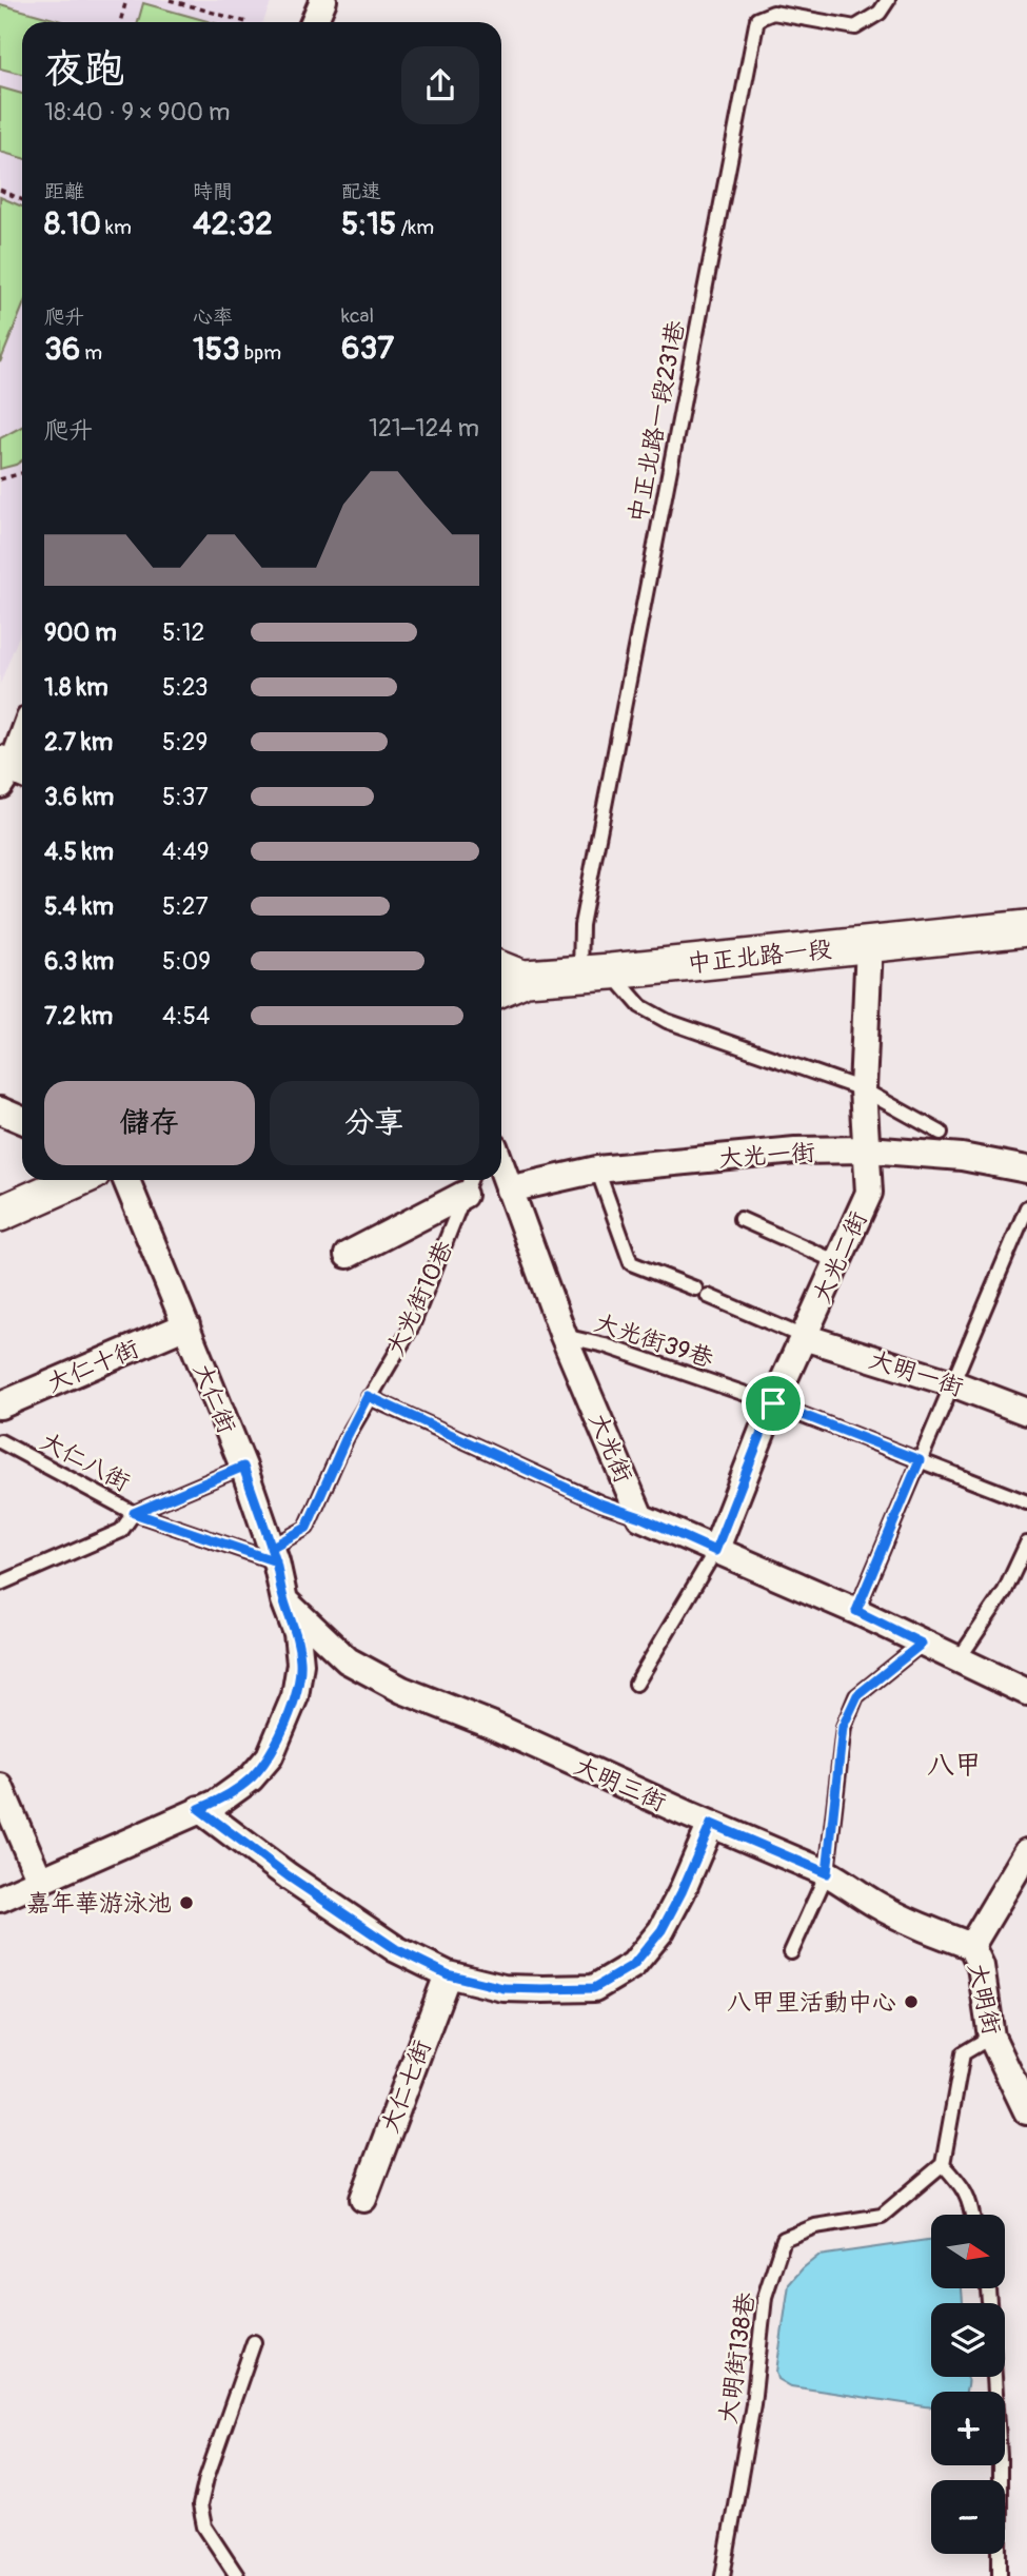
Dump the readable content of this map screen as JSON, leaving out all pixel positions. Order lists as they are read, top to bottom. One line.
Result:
{"streets":{"main road":["中正北路一段"],"street":["大光一街","大光二街","大光街10巷","大仁十街","大明一街","大仁街","大光街","大明三街","大明街","大仁七街"],"lane":["中正北路一段231巷","大光街39巷","大仁八街","大明街138巷"]},"crossings":[["中正北路一段231巷","中正北路一段"],["中正北路一段","大光二街"],["大光一街","大光二街"],["大光一街","大光街"],["大光二街","大光街39巷"],["大光二街","大明一街"],["大光街10巷","大仁街"],["大光街10巷","大仁八街"],["大光街39巷","大光街"],["大仁十街","大仁街"],["大仁街","大仁八街"],["大仁街","大明三街"],["大明三街","大明街"]],"districts":["八甲"],"places":["嘉年華游泳池","八甲里活動中心"],"north":"right","page":{"heading":["夜跑","18:40 · 9 × 900 m"],"stats":[["距離","8.10 km"],["時間","42:32"],["配速","5:15 /km"],["爬升","36 m"],["心率","153 bpm"],["kcal","637"]],"chart":["爬升","121–124 m"],"list":[{"name":"900 m","note":"5:12"},{"name":"1.8 km","note":"5:23"},{"name":"2.7 km","note":"5:29"},{"name":"3.6 km","note":"5:37"},{"name":"4.5 km","note":"4:49"},{"name":"5.4 km","note":"5:27"},{"name":"6.3 km","note":"5:09"},{"name":"7.2 km","note":"4:54"}],"buttons":["儲存","分享"],"map_buttons":["+","−"]}}
